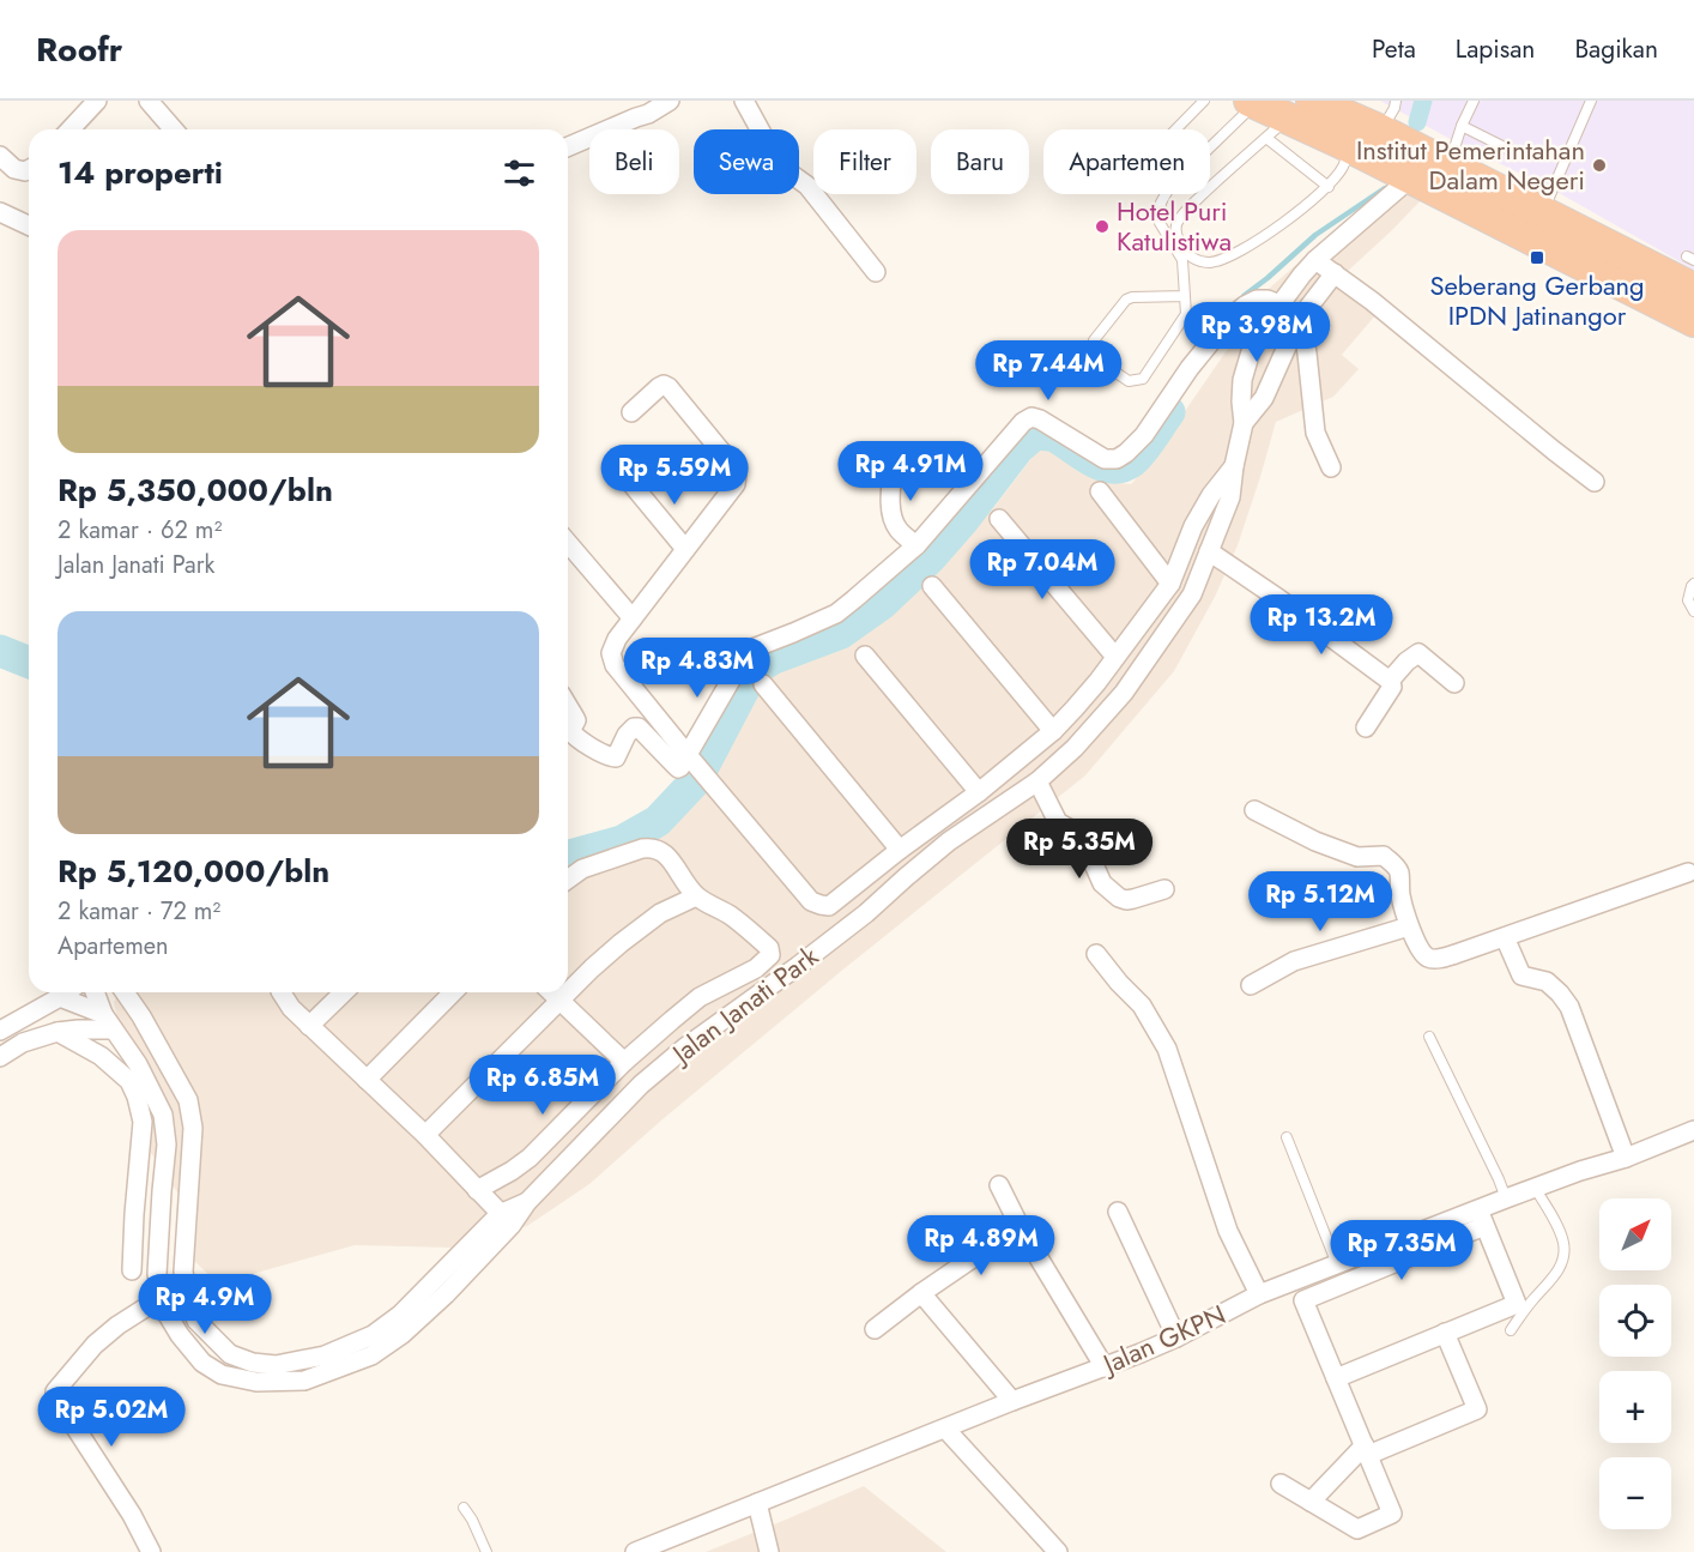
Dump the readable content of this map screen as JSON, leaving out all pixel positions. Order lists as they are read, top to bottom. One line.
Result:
{"streets":{"street":["Jalan Janati Park","Jalan GKPN"]},"places":{"other":["Institut Pemerintahan Dalam Negeri","Hotel Puri Katulistiwa"],"transit":["Seberang Gerbang IPDN Jatinangor"]},"north":"top right","page":{"header":"Roofr","nav":["Peta","Lapisan","Bagikan"],"chip":["Beli","Sewa","Filter","Baru","Apartemen"],"heading":"14 properti","list":[{"name":"Rp 5,350,000/bln","note":"2 kamar · 62 m² · Jalan Janati Park"},{"name":"Rp 5,120,000/bln","note":"2 kamar · 72 m² · Apartemen"}],"price":["Rp 3.98M","Rp 7.44M","Rp 4.91M","Rp 5.59M","Rp 7.04M","Rp 13.2M","Rp 4.83M","Rp 5.35M","Rp 5.12M","Rp 6.85M","Rp 4.89M","Rp 7.35M","Rp 4.9M","Rp 5.02M"],"map_buttons":["+","−"]}}
